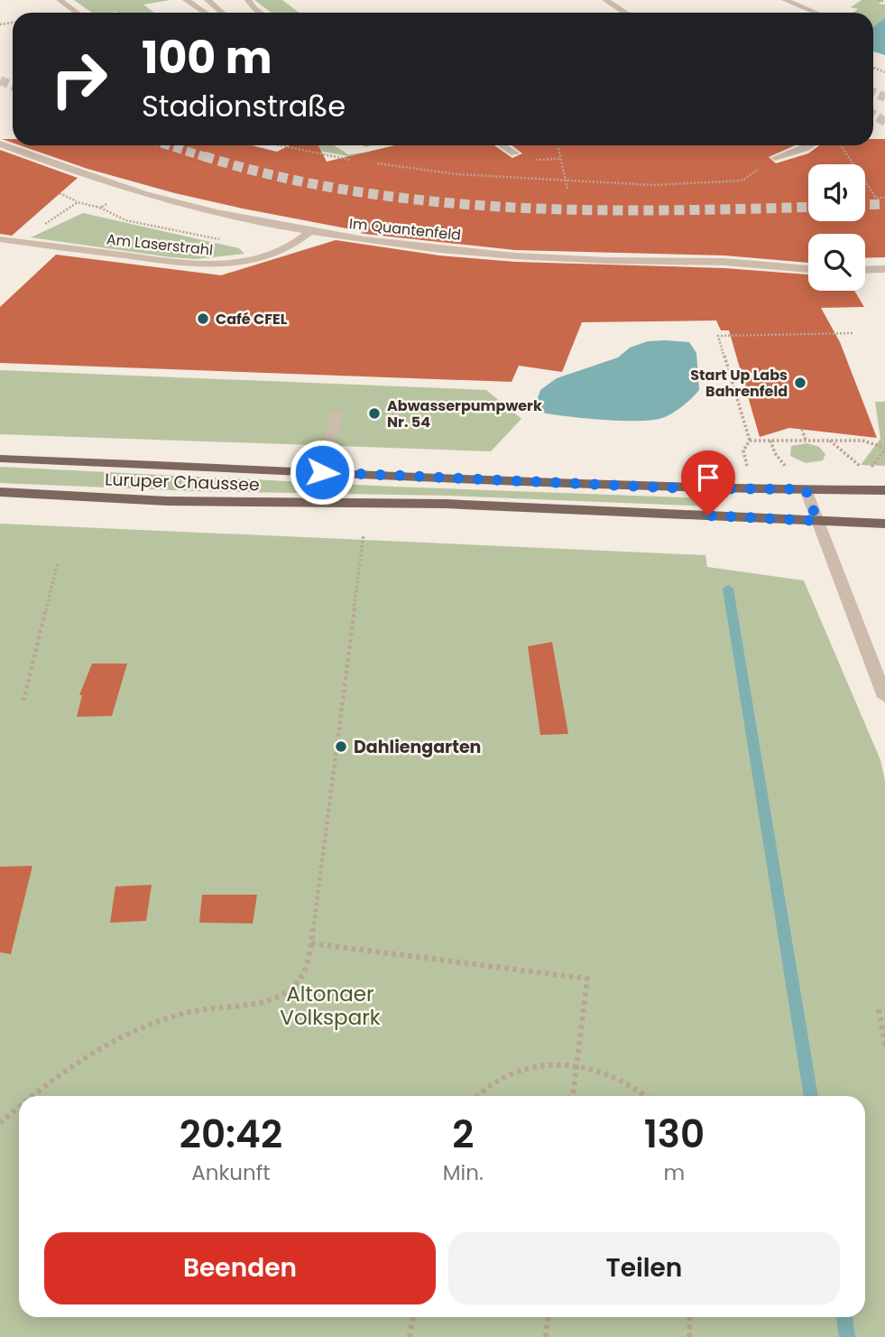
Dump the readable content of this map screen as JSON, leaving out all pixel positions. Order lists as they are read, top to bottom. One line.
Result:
{"streets":{"main road":["Luruper Chaussee"],"street":["Im Quantenfeld","Am Laserstrahl"]},"crossings":[["Im Quantenfeld","Am Laserstrahl"]],"parks":["Altonaer Volkspark"],"places":["Café CFEL","Start Up Labs Bahrenfeld","Abwasserpumpwerk Nr. 54","Dahliengarten"],"page":{"turn":["100 m","Stadionstraße"],"eta":["20:42","Ankunft","2","Min.","130","m"],"buttons":["Beenden","Teilen"]}}
